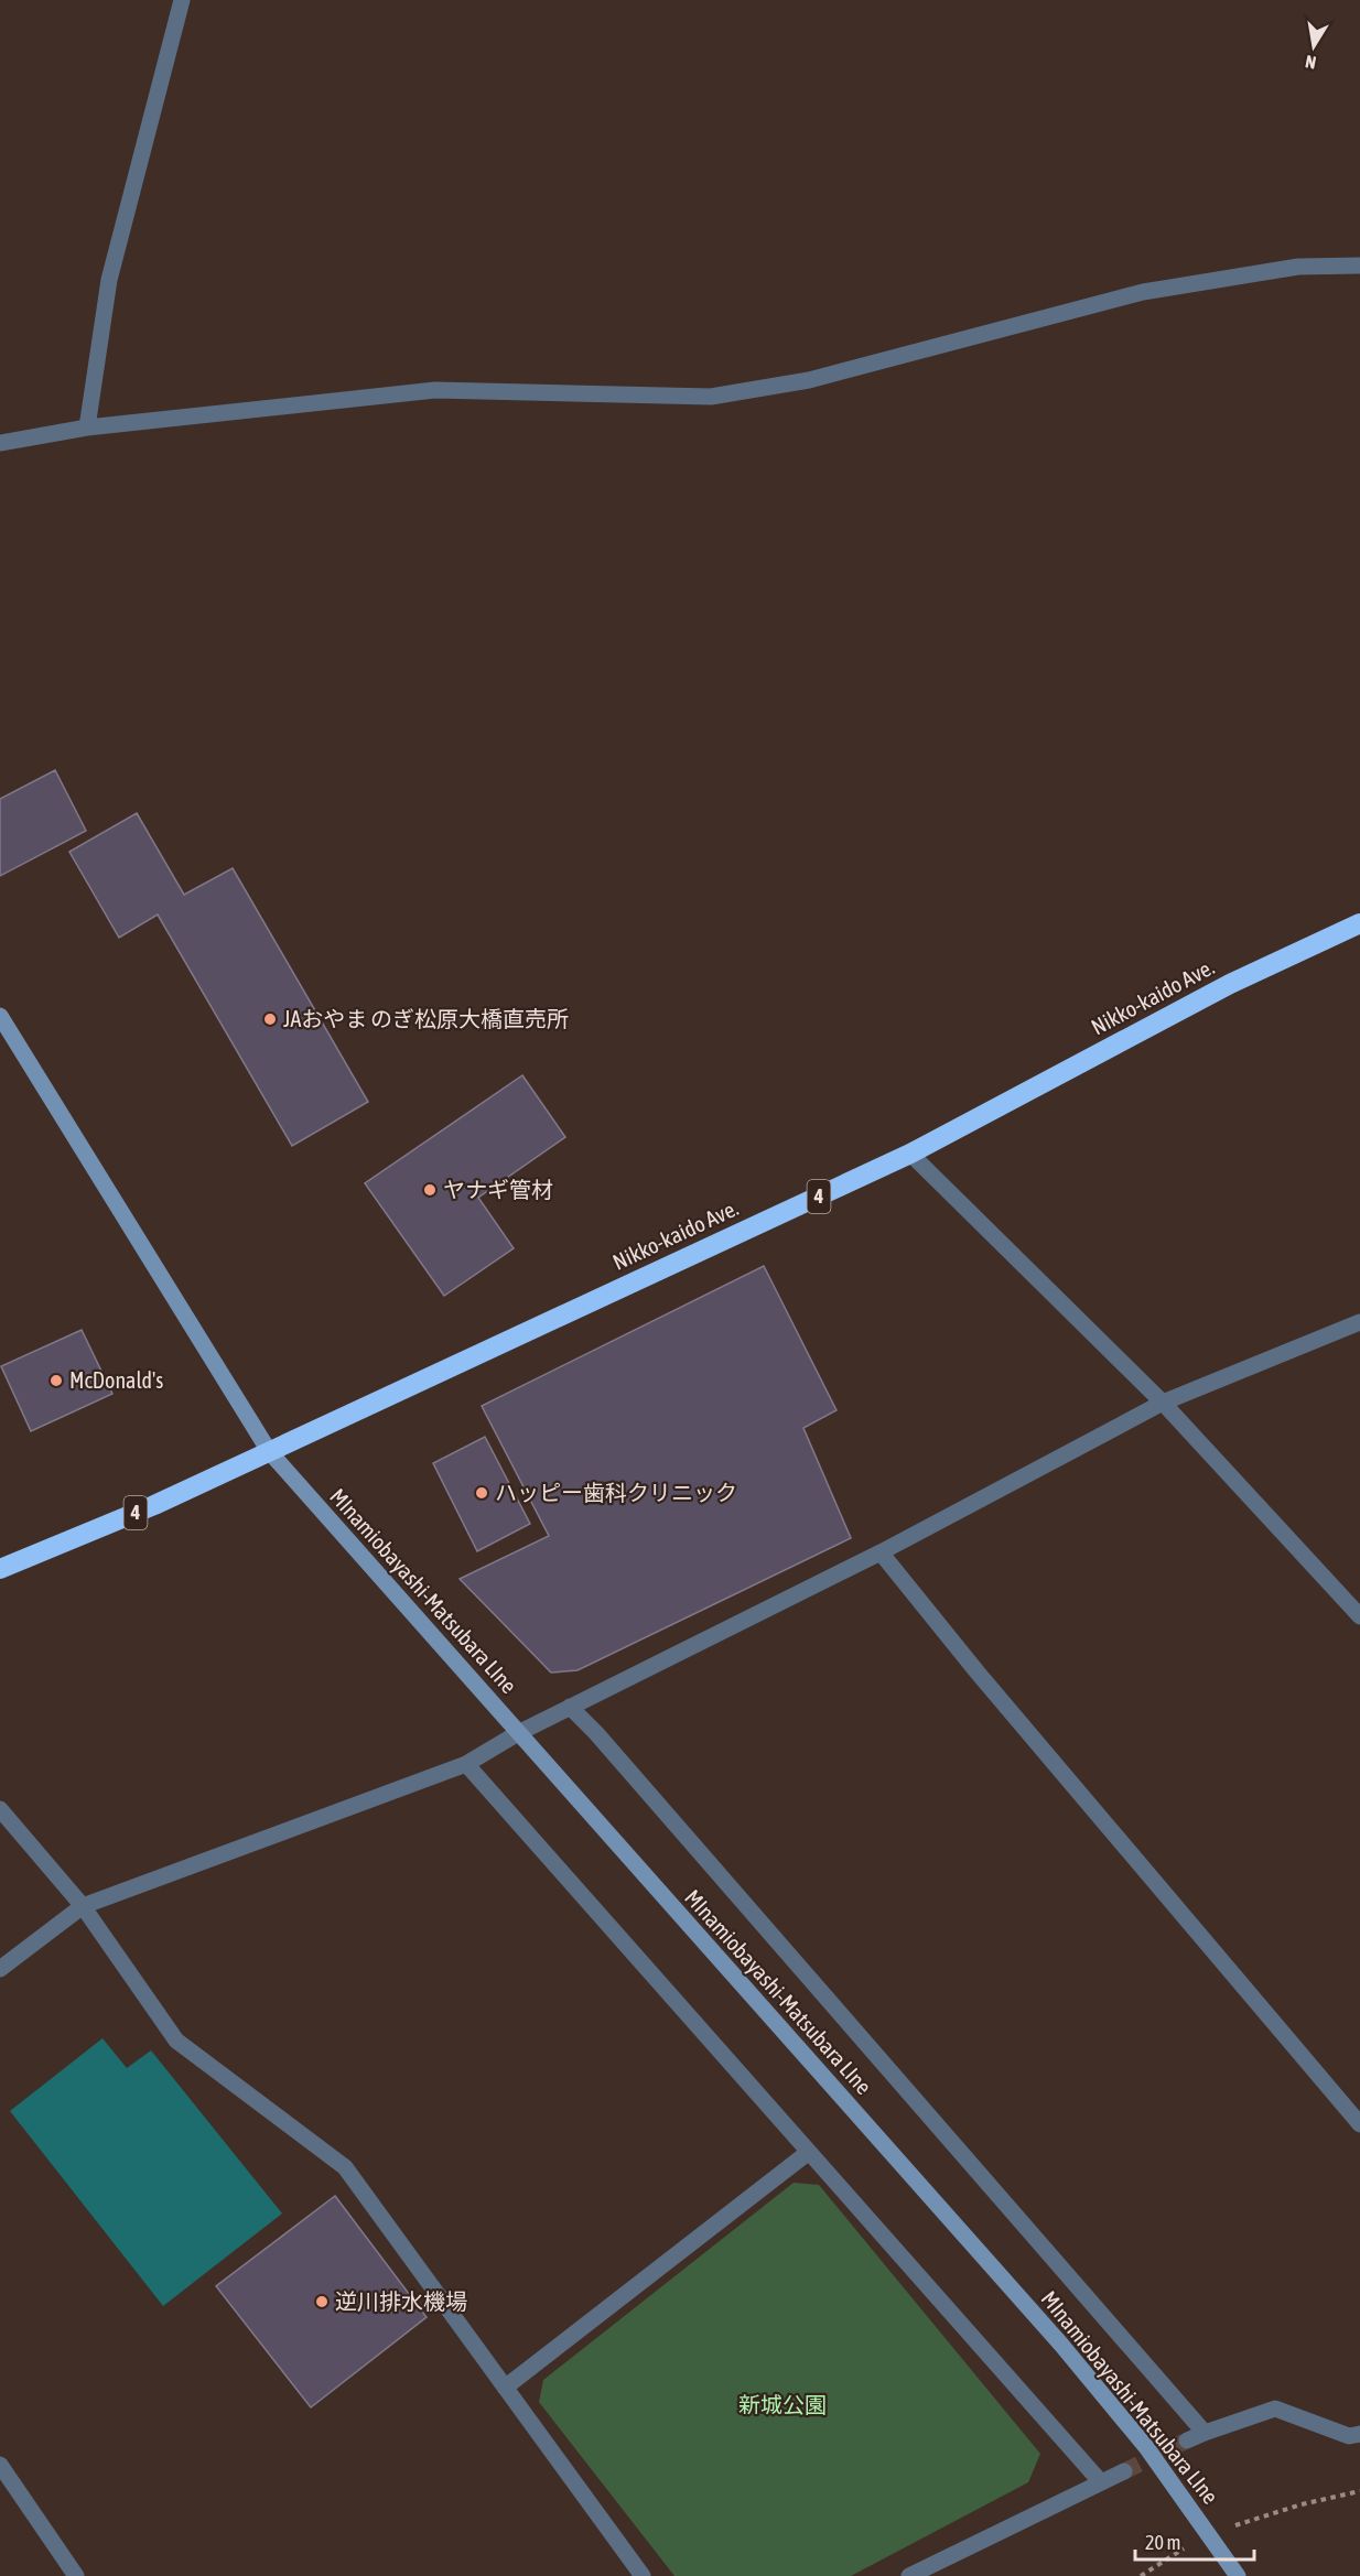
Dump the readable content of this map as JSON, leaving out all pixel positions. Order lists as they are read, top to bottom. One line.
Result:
{"streets":{"highway":["Nikko-kaido Ave.","4"],"main road":["MInamiobayashi-Matsubara LIne"]},"crossings":[["Nikko-kaido Ave.","MInamiobayashi-Matsubara LIne"]],"parks":["新城公園"],"places":["JAおやま のぎ松原大橋直売所","ヤナギ管材","McDonald's","ハッピー歯科クリニック","逆川排水機場"],"scale_bar":"20 m","north":"bottom"}
